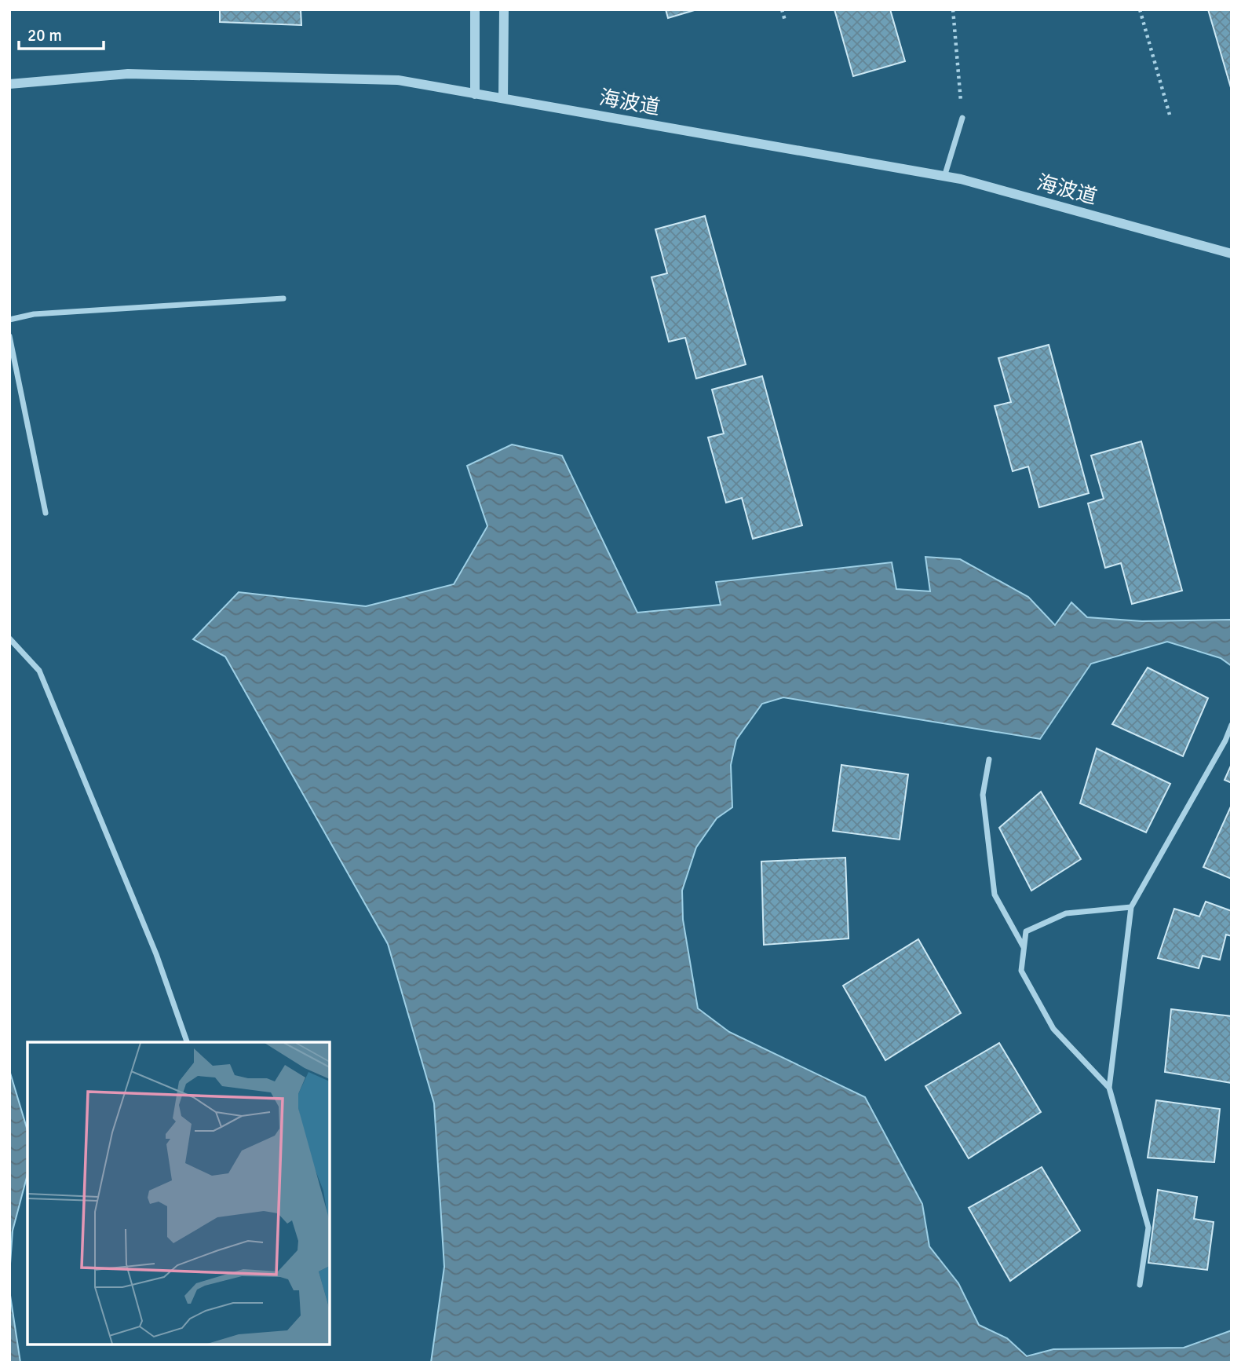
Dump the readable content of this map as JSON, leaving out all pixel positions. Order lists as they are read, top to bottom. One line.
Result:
{"streets":{"street":["海波道"]},"scale_bar":"20 m"}
